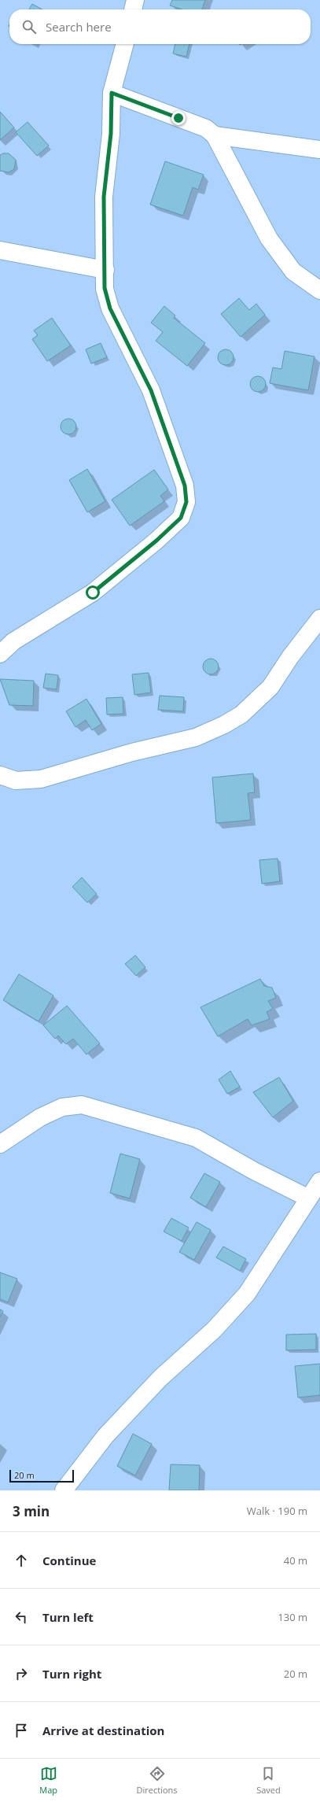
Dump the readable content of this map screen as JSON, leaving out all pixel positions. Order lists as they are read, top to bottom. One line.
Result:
{"scale_bar":"20 m","page":{"search":"Search here","scale":"20 m","heading":["3 min","Walk · 190 m"],"list":[["Continue","40 m"],["Turn left","130 m"],["Turn right","20 m"],"Arrive at destination"],"nav":["Map","Directions","Saved"]}}
